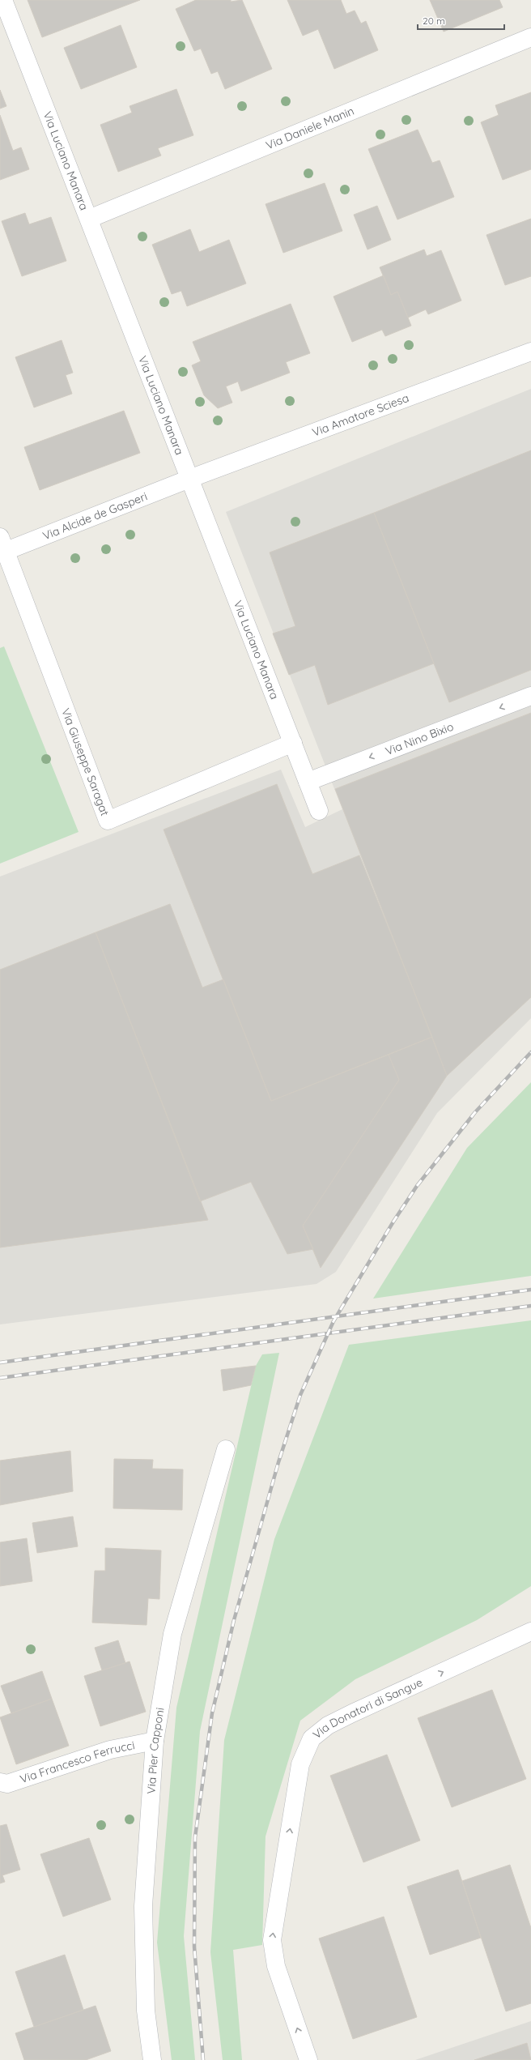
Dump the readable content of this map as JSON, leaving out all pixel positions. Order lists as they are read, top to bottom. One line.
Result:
{"streets":{"street":["Via Daniele Manin","Via Luciano Manara","Via Amatore Sciesa","Via Alcide de Gasperi","Via Nino Bixio","Via Giuseppe Saragat","Via Donatori di Sangue","Via Pier Capponi","Via Francesco Ferrucci"]},"crossings":[["Via Daniele Manin","Via Luciano Manara"],["Via Luciano Manara","Via Amatore Sciesa"],["Via Luciano Manara","Via Alcide de Gasperi"],["Via Luciano Manara","Via Nino Bixio"],["Via Luciano Manara","Via Giuseppe Saragat"],["Via Amatore Sciesa","Via Alcide de Gasperi"],["Via Alcide de Gasperi","Via Giuseppe Saragat"],["Via Pier Capponi","Via Francesco Ferrucci"]],"one_way":["Via Nino Bixio","Via Donatori di Sangue"],"scale_bar":"20 m"}
